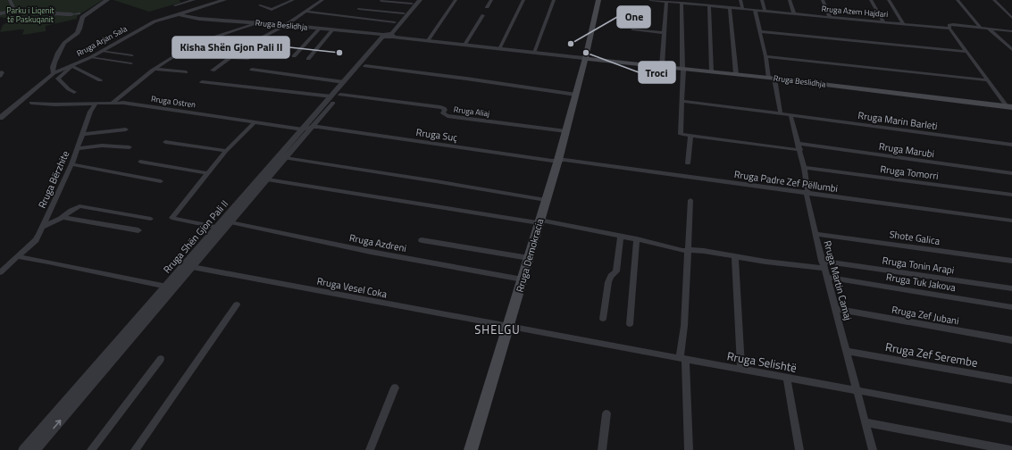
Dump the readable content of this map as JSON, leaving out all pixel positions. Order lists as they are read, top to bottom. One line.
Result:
{"streets":{"main road":["Rruga Beslidhja","Rruga Demokracia"],"street":["Rruga Azem Hajdari","Rruga Arjan Sala","Rruga Ostren","Rruga Aliaj","Rruga Marin Barleti","Rruga Suç","Rruga Marubi","Rruga Tomorri","Rruga Bërzhite","Rruga Padre Zef Pëllumbi","Rruga Shën Gjon Pali II","Shote Galica","Rruga Azdreni","Rruga Tonin Arapi","Rruga Martin Camaj","Rruga Tuk Jakova","Rruga Vesel Coka","Rruga Zef Jubani","Rruga Zef Serembe","Rruga Selishtë"]},"crossings":[["Rruga Beslidhja","Rruga Arjan Sala"],["Rruga Beslidhja","Rruga Shën Gjon Pali II"],["Rruga Beslidhja","Rruga Demokracia"],["Rruga Ostren","Rruga Suç"],["Rruga Ostren","Rruga Bërzhite"],["Rruga Ostren","Rruga Shën Gjon Pali II"],["Rruga Aliaj","Rruga Shën Gjon Pali II"],["Rruga Aliaj","Rruga Demokracia"],["Rruga Marin Barleti","Rruga Martin Camaj"],["Rruga Suç","Rruga Padre Zef Pëllumbi"],["Rruga Suç","Rruga Shën Gjon Pali II"],["Rruga Suç","Rruga Demokracia"],["Rruga Marubi","Rruga Martin Camaj"],["Rruga Tomorri","Rruga Martin Camaj"],["Rruga Padre Zef Pëllumbi","Rruga Demokracia"],["Rruga Padre Zef Pëllumbi","Rruga Martin Camaj"],["Rruga Shën Gjon Pali II","Rruga Azdreni"],["Rruga Shën Gjon Pali II","Rruga Vesel Coka"],["Shote Galica","Rruga Martin Camaj"],["Rruga Azdreni","Rruga Demokracia"],["Rruga Demokracia","Rruga Vesel Coka"],["Rruga Demokracia","Rruga Selishtë"],["Rruga Tonin Arapi","Rruga Martin Camaj"],["Rruga Martin Camaj","Rruga Tuk Jakova"],["Rruga Martin Camaj","Rruga Zef Jubani"],["Rruga Martin Camaj","Rruga Zef Serembe"],["Rruga Martin Camaj","Rruga Selishtë"],["Rruga Vesel Coka","Rruga Selishtë"]],"districts":["SHELGU"],"parks":["Parku i Liqenit të Paskuqanit"],"places":["One","Kisha Shën Gjon Pali II","Troci"]}
